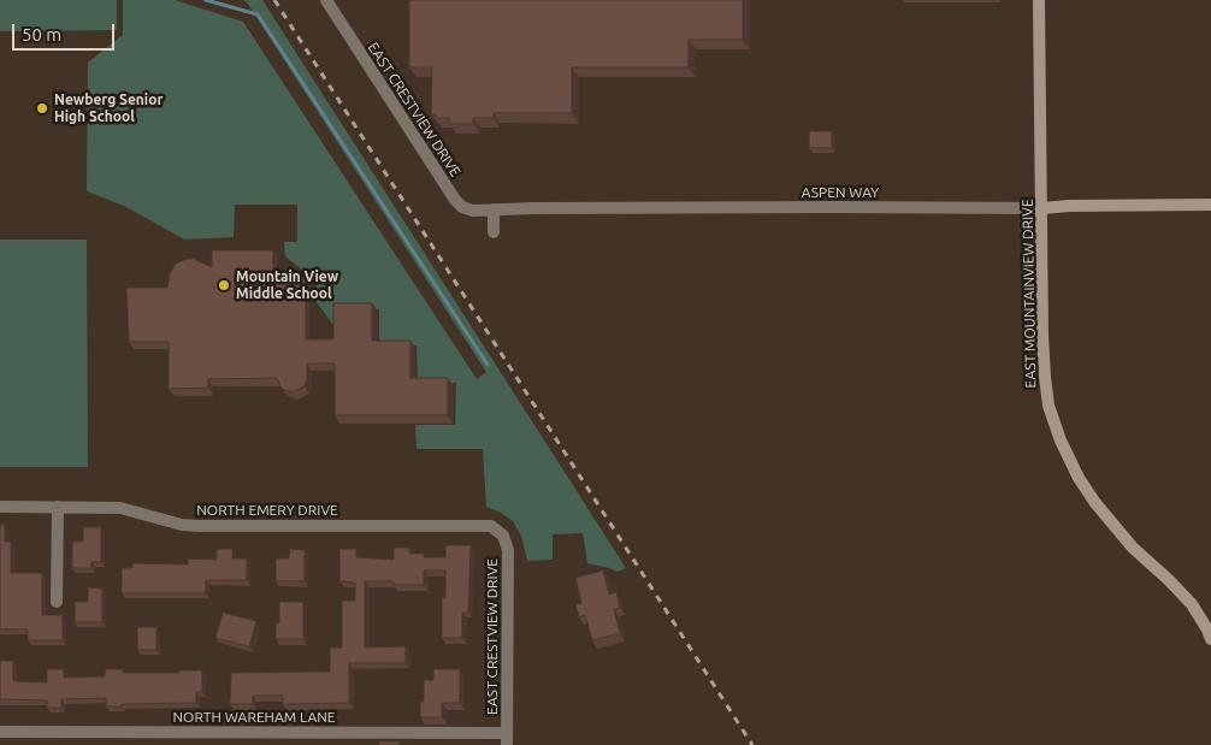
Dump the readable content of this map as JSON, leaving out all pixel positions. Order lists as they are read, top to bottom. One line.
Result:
{"streets":{"main road":["ASPEN WAY","EAST MOUNTAINVIEW DRIVE"],"street":["EAST CRESTVIEW DRIVE","NORTH EMERY DRIVE","NORTH WAREHAM LANE"]},"crossings":[["EAST CRESTVIEW DRIVE","ASPEN WAY"],["EAST CRESTVIEW DRIVE","NORTH EMERY DRIVE"],["EAST CRESTVIEW DRIVE","NORTH WAREHAM LANE"],["ASPEN WAY","EAST MOUNTAINVIEW DRIVE"]],"places":["Newberg Senior High School","Mountain View Middle School"],"scale_bar":"50 m"}
